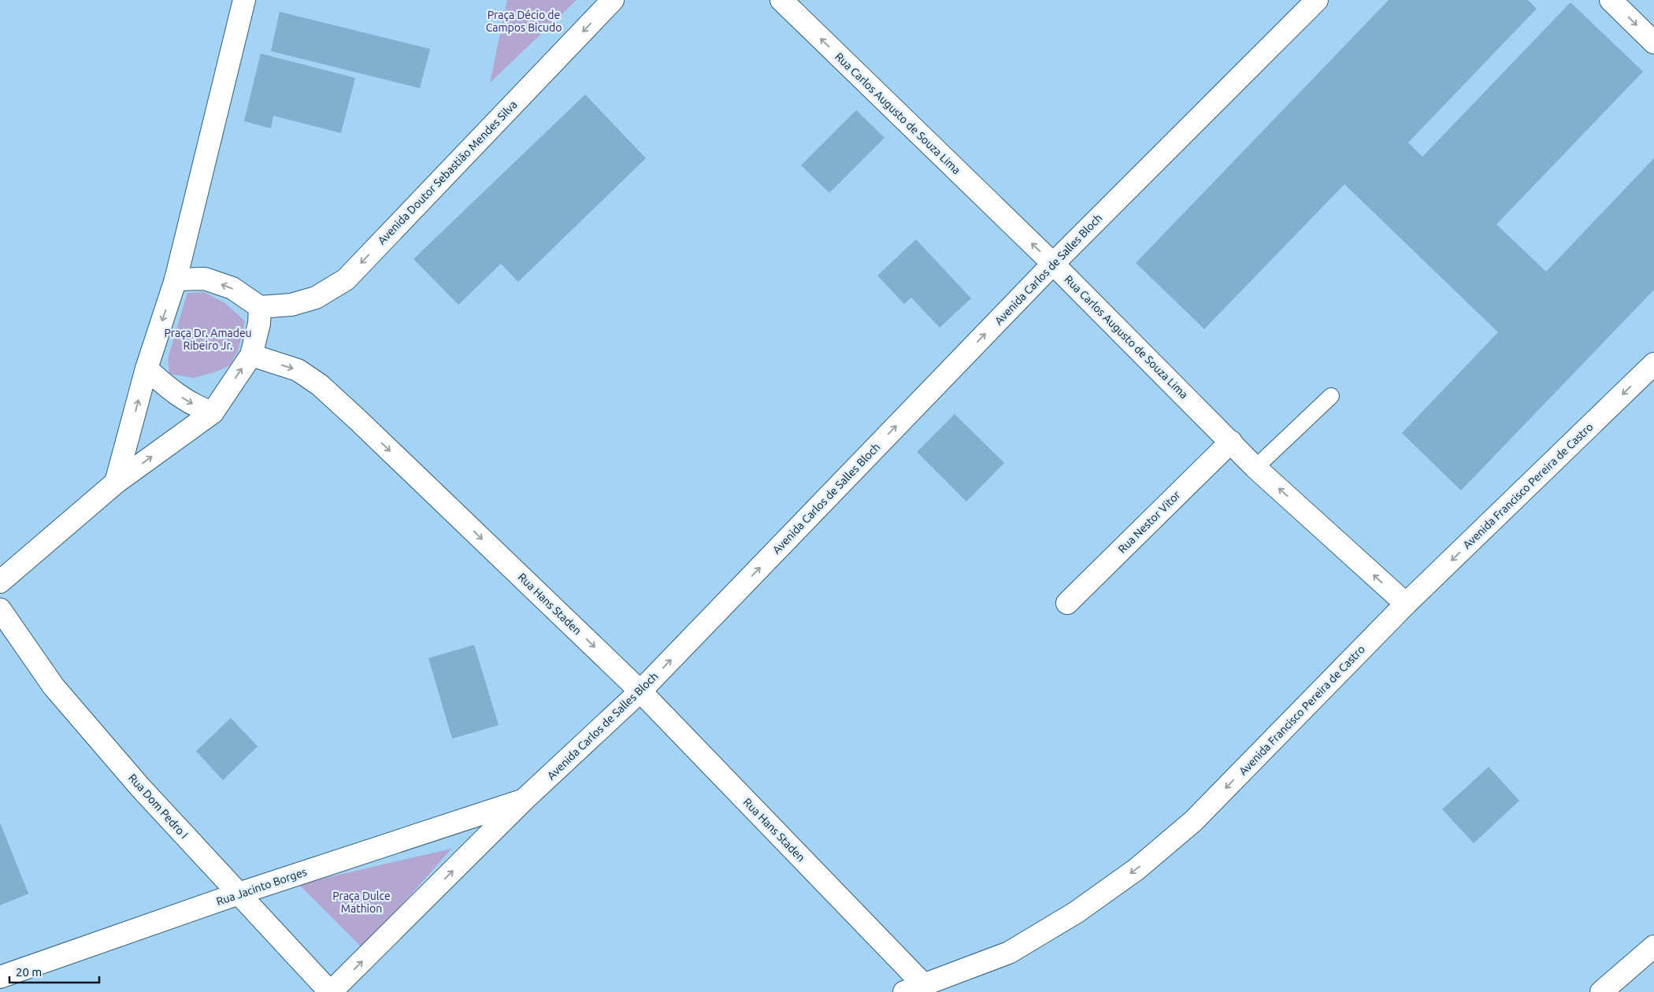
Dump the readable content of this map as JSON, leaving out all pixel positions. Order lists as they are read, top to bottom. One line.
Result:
{"streets":{"street":["Rua Carlos Augusto de Souza Lima","Avenida Doutor Sebastião Mendes Silva","Avenida Carlos de Salles Bloch","Avenida Francisco Pereira de Castro","Rua Nestor Vitor","Rua Hans Staden","Rua Dom Pedro I","Rua Jacinto Borges"]},"crossings":[["Rua Carlos Augusto de Souza Lima","Avenida Carlos de Salles Bloch"],["Rua Carlos Augusto de Souza Lima","Avenida Francisco Pereira de Castro"],["Rua Carlos Augusto de Souza Lima","Rua Nestor Vitor"],["Avenida Doutor Sebastião Mendes Silva","Rua Hans Staden"],["Avenida Carlos de Salles Bloch","Rua Hans Staden"],["Avenida Carlos de Salles Bloch","Rua Dom Pedro I"],["Avenida Carlos de Salles Bloch","Rua Jacinto Borges"],["Avenida Francisco Pereira de Castro","Rua Hans Staden"],["Rua Dom Pedro I","Rua Jacinto Borges"]],"one_way":["Rua Carlos Augusto de Souza Lima","Avenida Doutor Sebastião Mendes Silva","Avenida Carlos de Salles Bloch","Avenida Francisco Pereira de Castro","Rua Hans Staden"],"parks":["Praça Décio de Campos Bicudo","Praça Dr. Amadeu Ribeiro Jr.","Praça Dulce Mathion"],"scale_bar":"20 m"}
